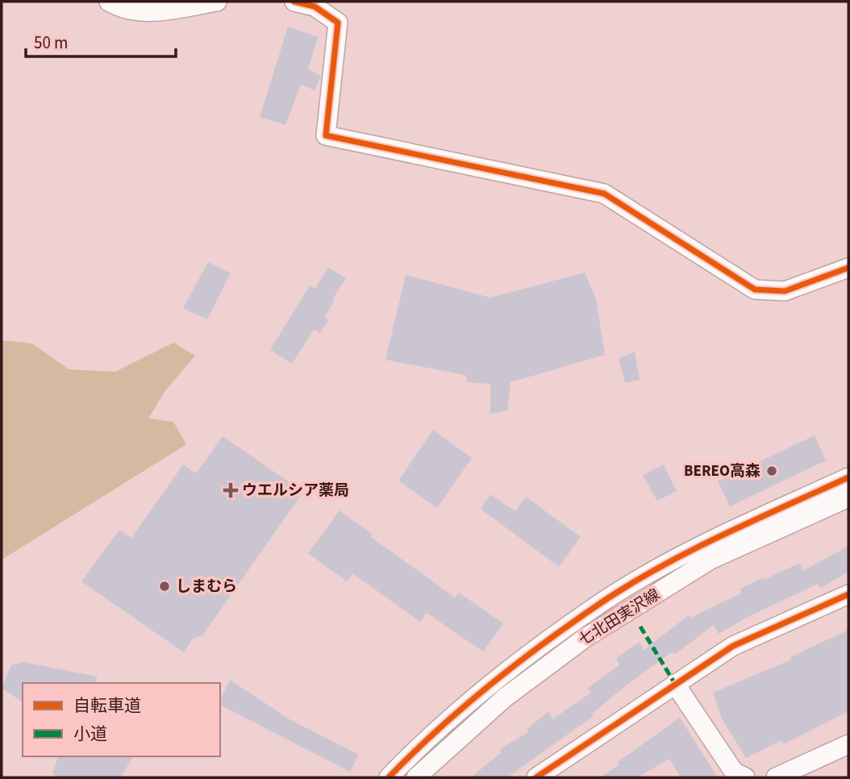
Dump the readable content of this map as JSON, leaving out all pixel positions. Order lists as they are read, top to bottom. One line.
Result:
{"streets":{"street":["七北田実沢線"]},"places":{"other":["BEREO高森","しまむら"],"health":["ウエルシア薬局"]},"legend":["自転車道","小道"],"scale_bar":"50 m"}
